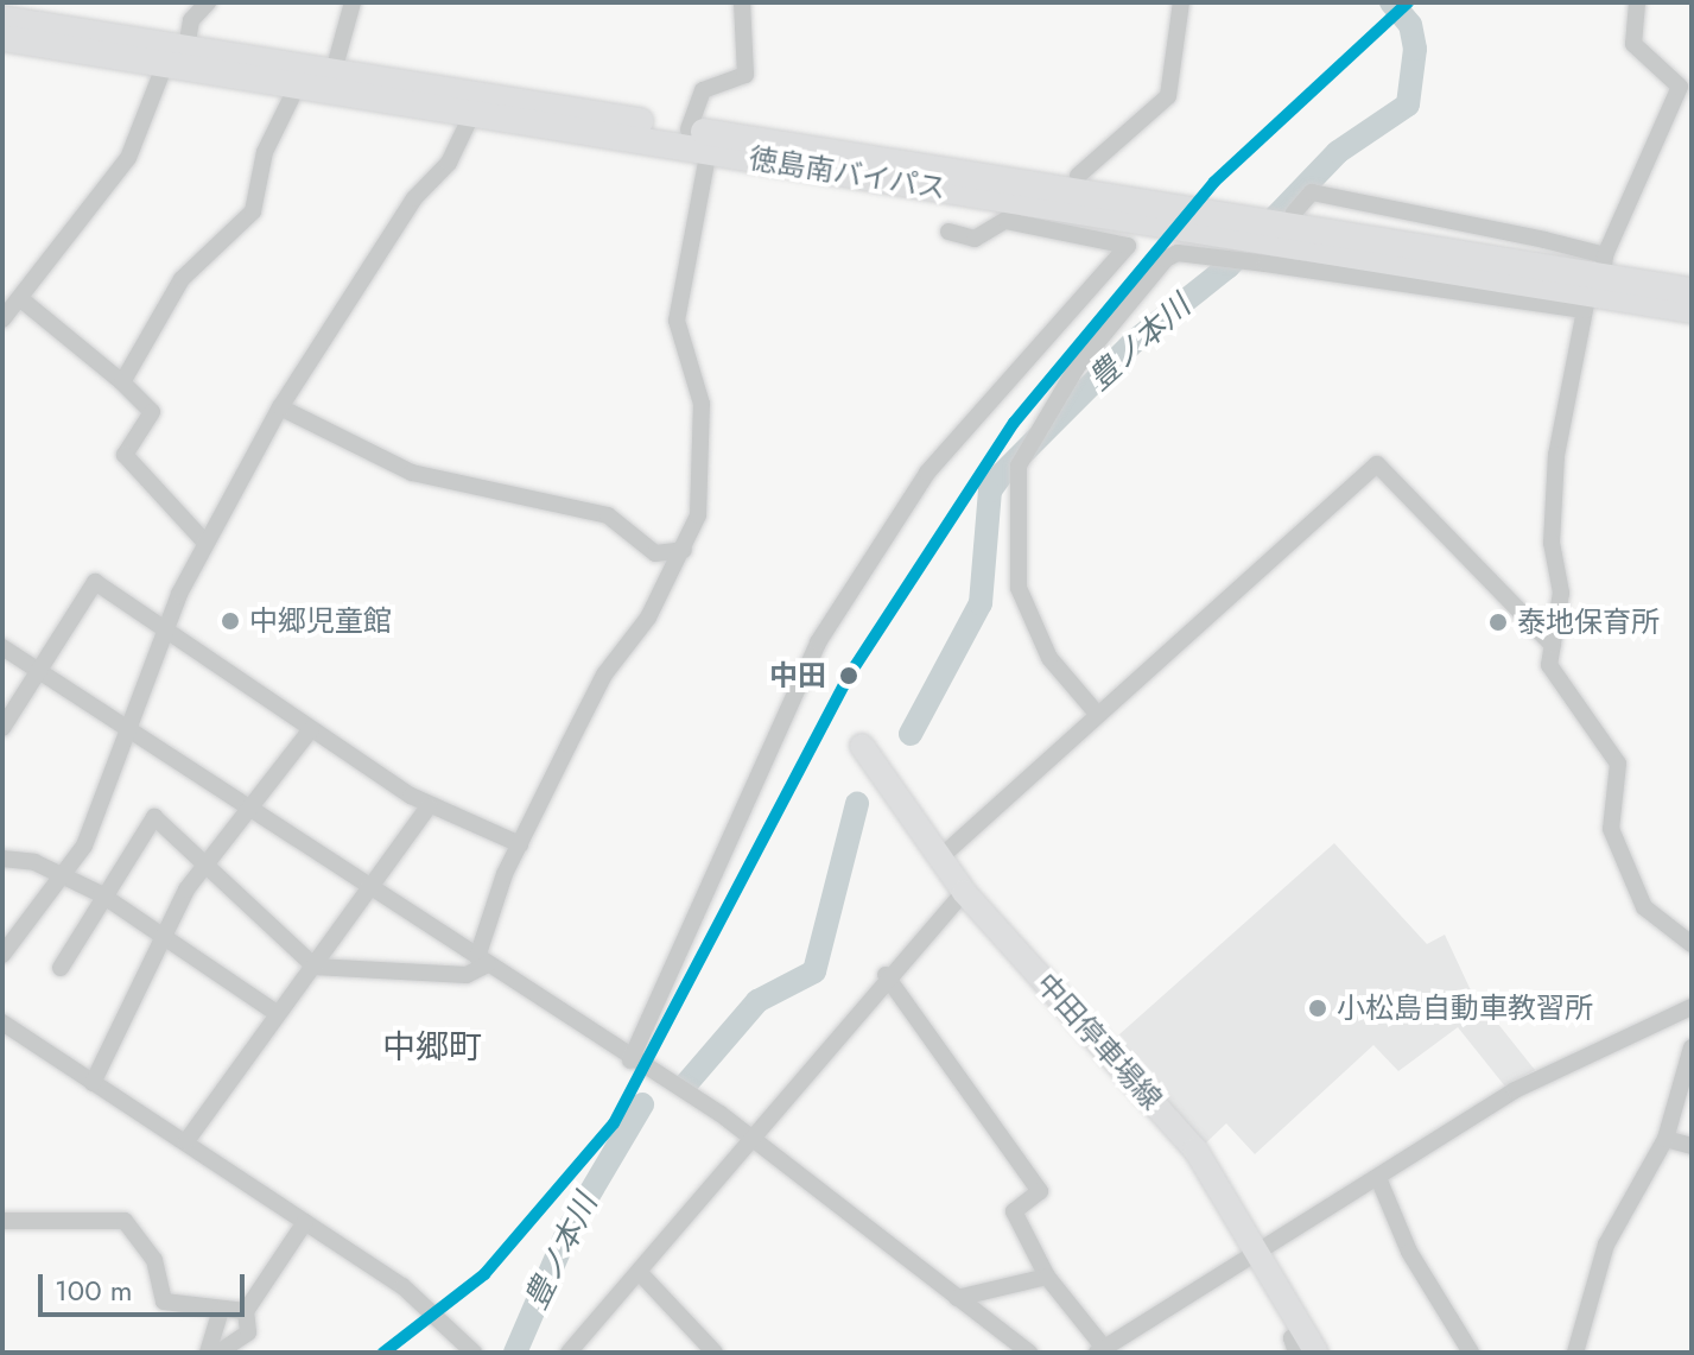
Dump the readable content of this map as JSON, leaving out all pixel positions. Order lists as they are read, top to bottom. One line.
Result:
{"streets":{"highway":["徳島南バイパス"],"main road":["中田停車場線"]},"districts":["中郷町"],"water":["豊ノ本川"],"places":["中郷児童館","泰地保育所","中田","小松島自動車教習所"],"scale_bar":"100 m"}
